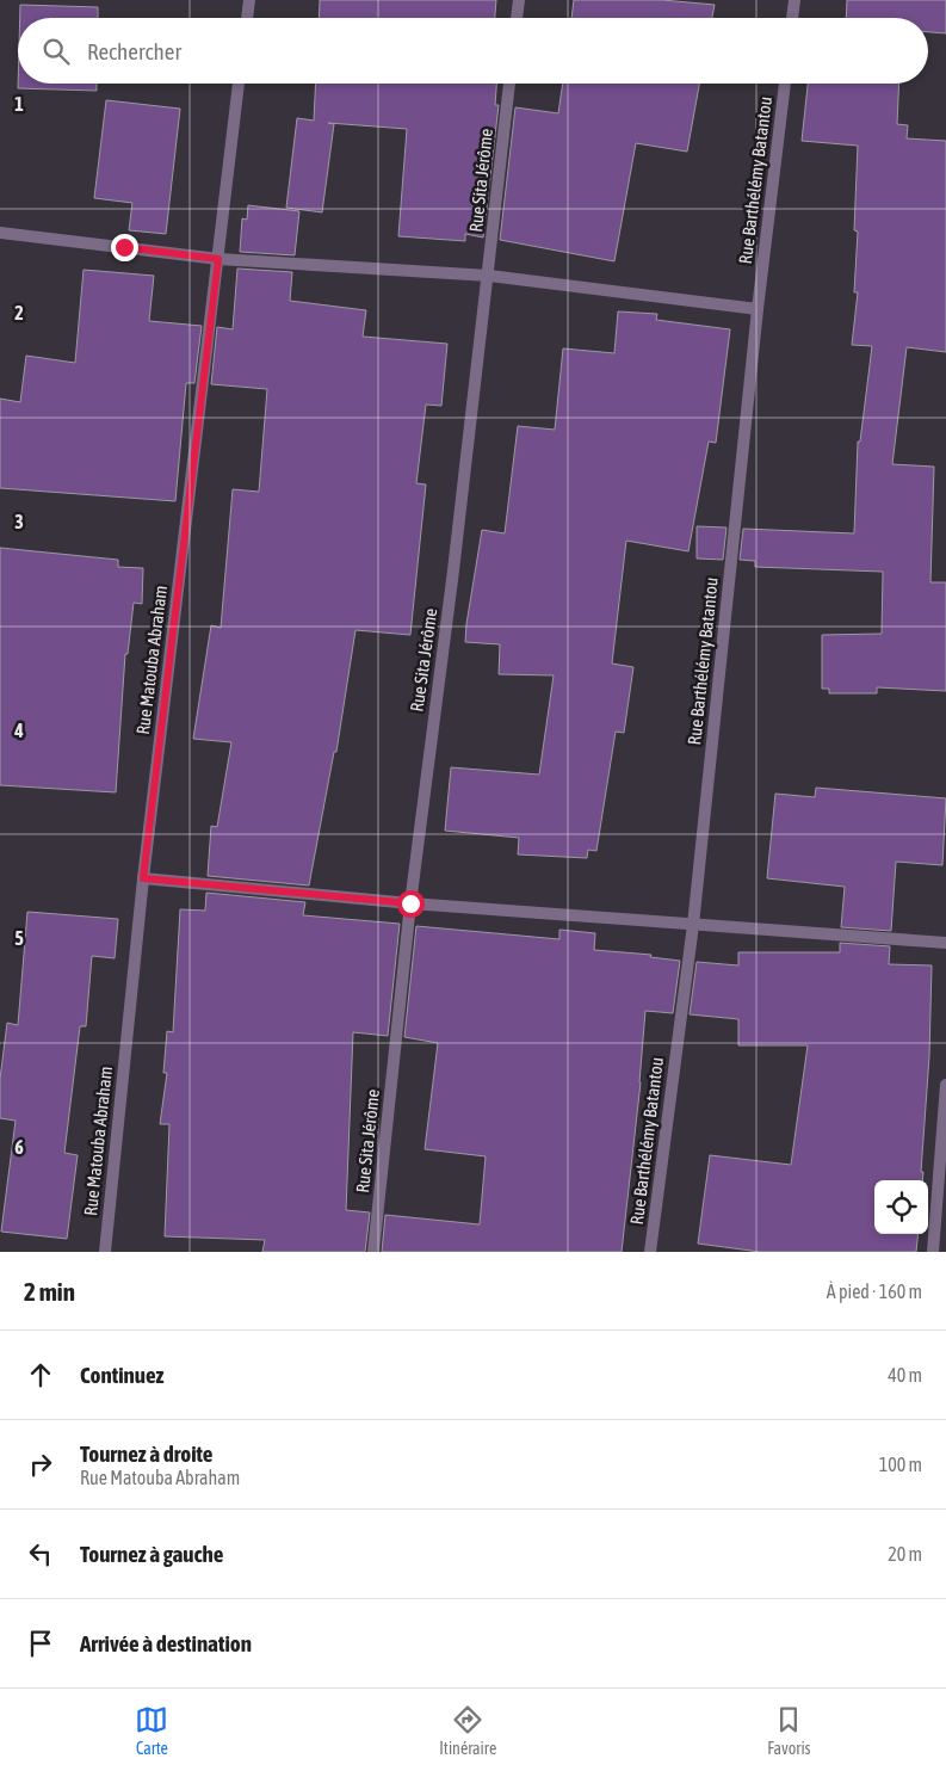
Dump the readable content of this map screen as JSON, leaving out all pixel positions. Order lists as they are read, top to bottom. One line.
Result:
{"streets":{"street":["Rue Sita Jérôme","Rue Barthélémy Batantou","Rue Matouba Abraham"]},"page":{"search":"Rechercher","heading":["2 min","À pied · 160 m"],"list":[["Continuez","40 m"],["Tournez à droite","Rue Matouba Abraham","100 m"],["Tournez à gauche","20 m"],"Arrivée à destination"],"nav":["Carte","Itinéraire","Favoris"]},"grid":{"rows":["1","2","3","4","5","6"]}}
